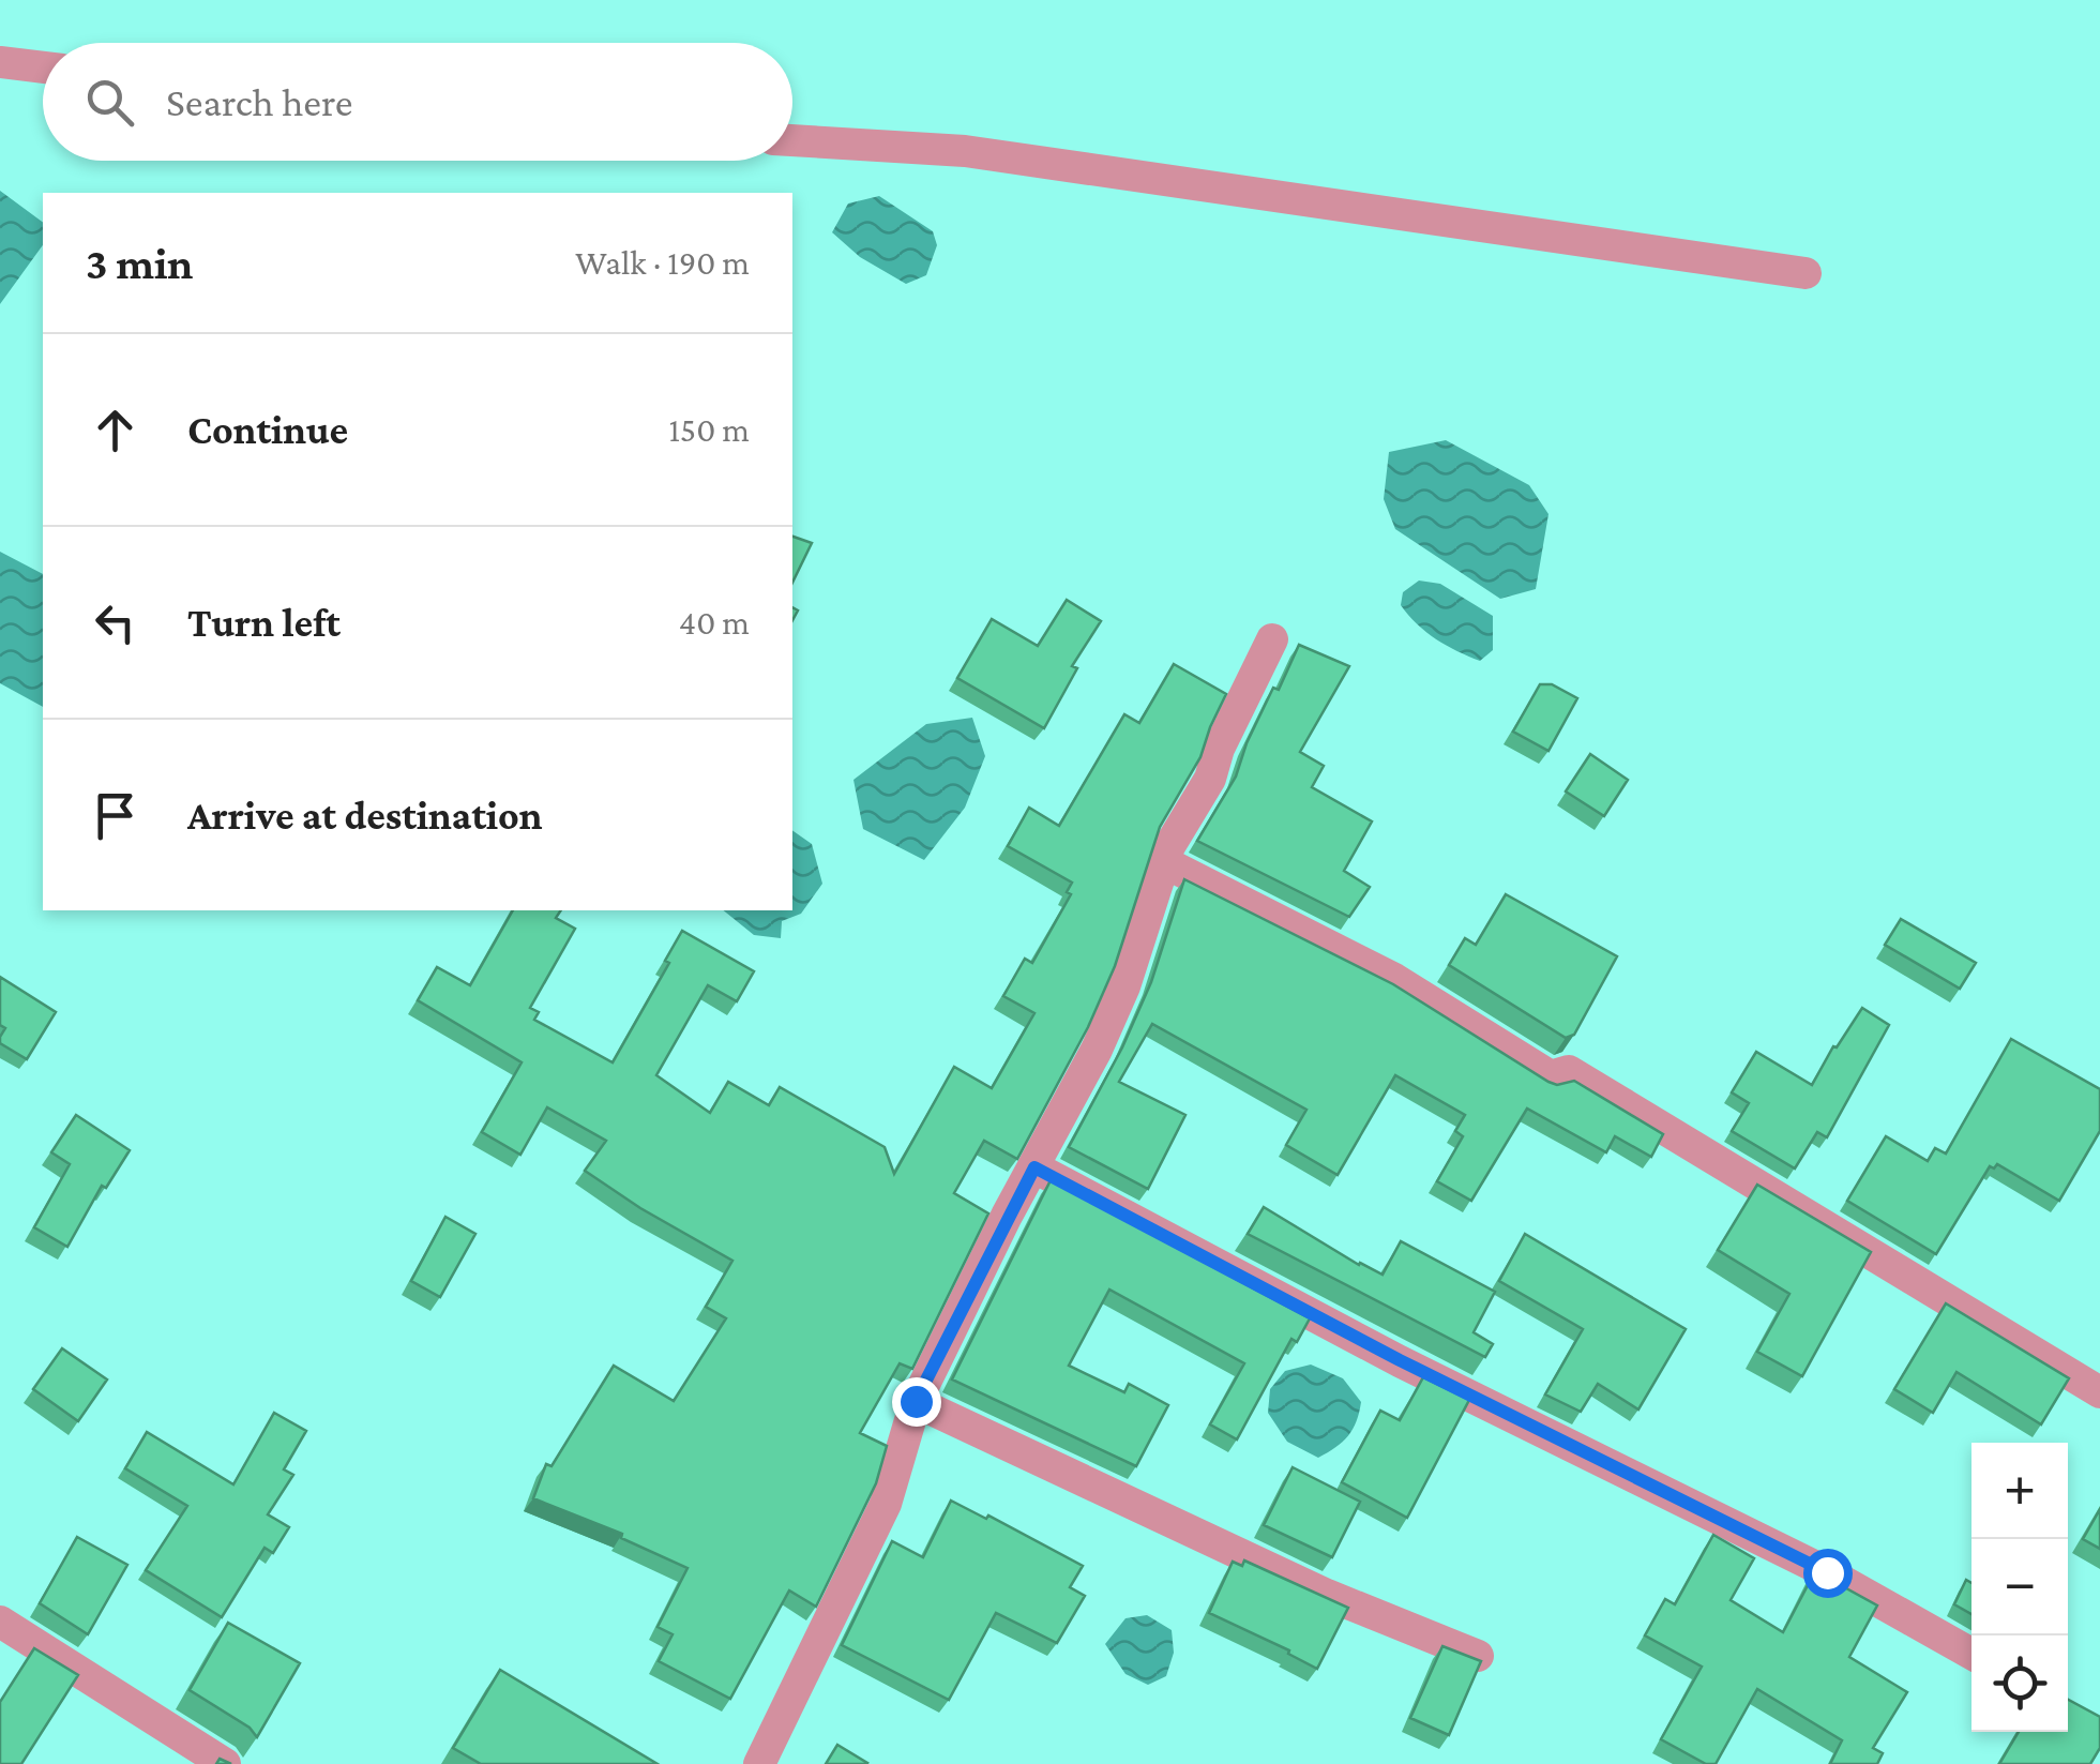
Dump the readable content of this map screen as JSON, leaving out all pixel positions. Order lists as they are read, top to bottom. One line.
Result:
{"page":{"search":"Search here","heading":["3 min","Walk · 190 m"],"list":[["Continue","150 m"],["Turn left","40 m"],"Arrive at destination"],"map_buttons":["+","−"]}}
